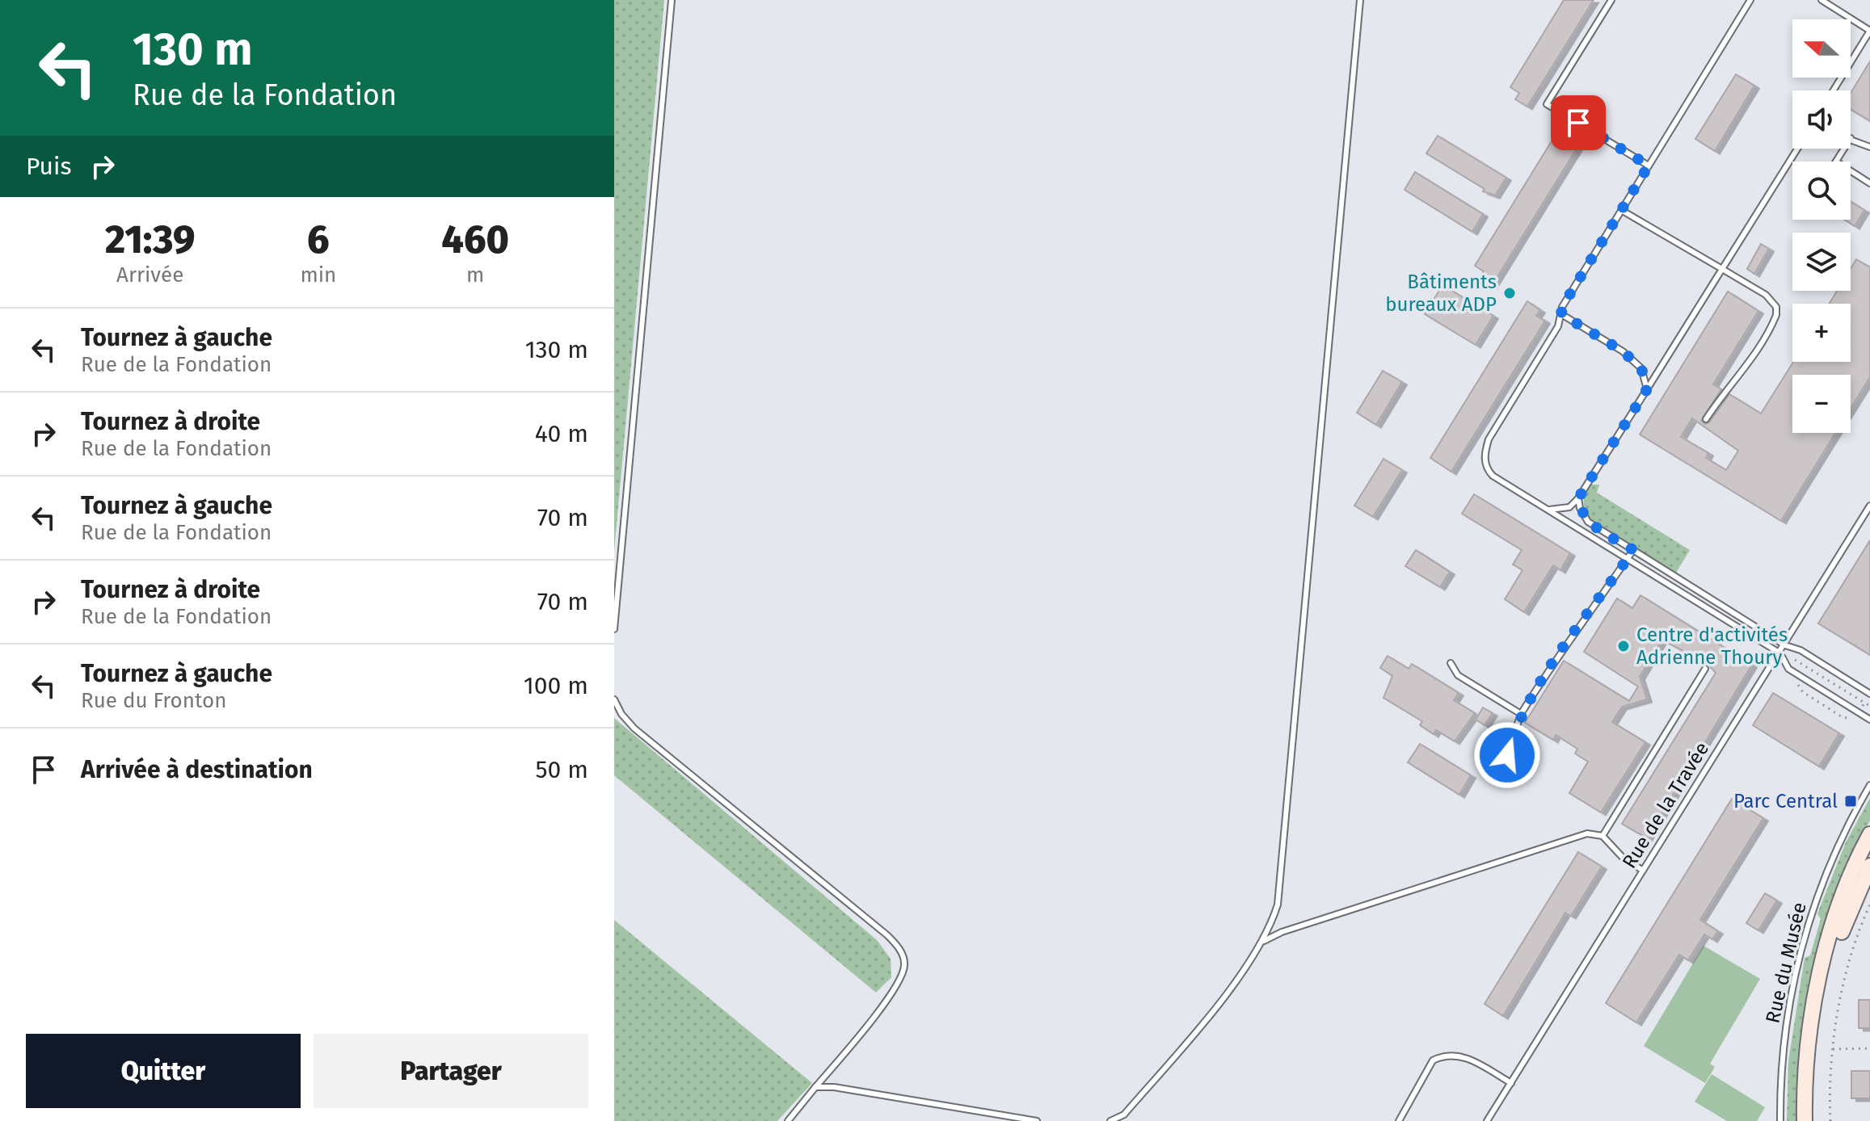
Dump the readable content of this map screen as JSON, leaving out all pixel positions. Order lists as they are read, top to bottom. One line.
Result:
{"streets":{"lane":["Rue de la Travée","Rue du Musée"]},"places":{"other":["Bâtiments bureaux ADP","Centre d'activités Adrienne Thoury"],"transit":["Parc Central"]},"north":"left","page":{"turn":["130 m","Rue de la Fondation"],"map_buttons":["+","−"],"then":"Puis","eta":["21:39","Arrivée","6","min","460","m"],"list":[{"name":"Tournez à gauche","note":"Rue de la Fondation","value":"130 m"},{"name":"Tournez à droite","note":"Rue de la Fondation","value":"40 m"},{"name":"Tournez à gauche","note":"Rue de la Fondation","value":"70 m"},{"name":"Tournez à droite","note":"Rue de la Fondation","value":"70 m"},{"name":"Tournez à gauche","note":"Rue du Fronton","value":"100 m"},{"name":"Arrivée à destination","value":"50 m"}],"buttons":["Quitter","Partager"]}}
